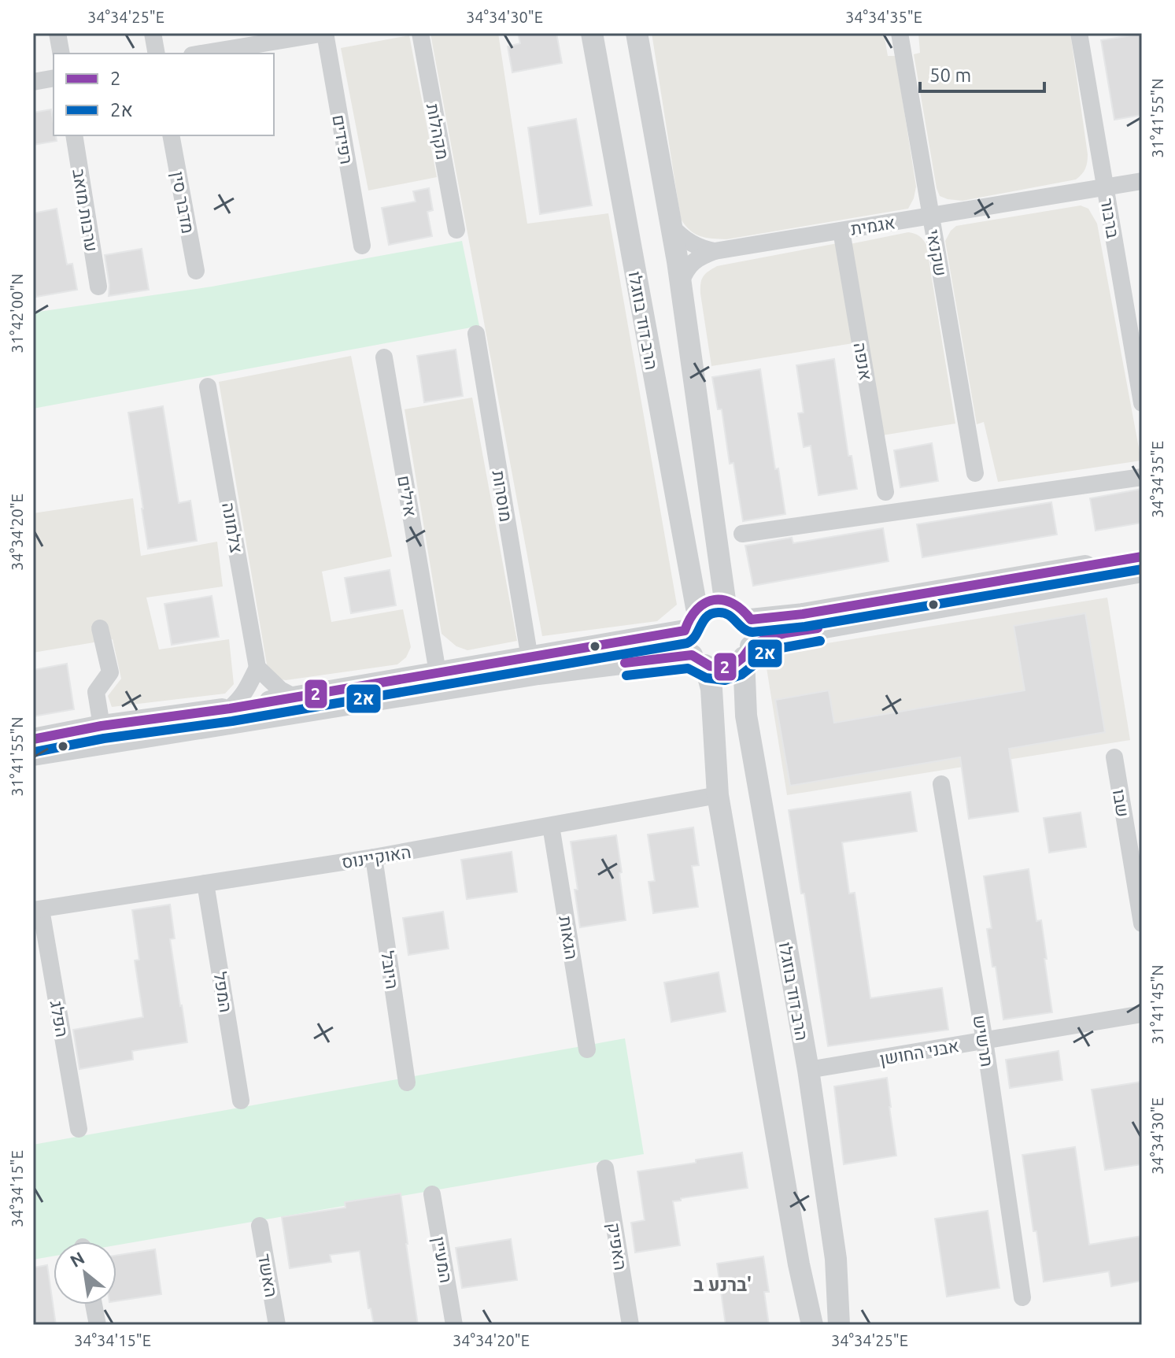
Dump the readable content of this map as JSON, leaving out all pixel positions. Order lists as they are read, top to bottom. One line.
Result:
{"streets":{"street":["מקהלות","רפידים","מדבר סין","ערבות מואב","ברבור","אגמית","שקנאי","הרב דוד בוזגלו","אנפה","אילים","מוסרות","צלמונה","שבו","האוקיינוס","הגאות","היובל","המפל","הפלג","תרשיש","אבני החושן","האפיק","המעיין","האשד"]},"crossings":[["ברבור","אגמית"],["אגמית","שקנאי"],["אגמית","אנפה"],["הרב דוד בוזגלו","אבני החושן"],["האוקיינוס","הגאות"],["האוקיינוס","היובל"],["האוקיינוס","המפל"],["האוקיינוס","הפלג"],["תרשיש","אבני החושן"]],"districts":["ברנע ב'"],"lines":["transit line 2","transit line 2א"],"legend":["2","2א"],"scale_bar":"50 m","north":"top left","coordinates":["34°34'25\"E","34°34'30\"E","34°34'35\"E","31°41'55\"N","31°42'00\"N","34°34'20\"E","31°41'45\"N","34°34'15\"E"]}
